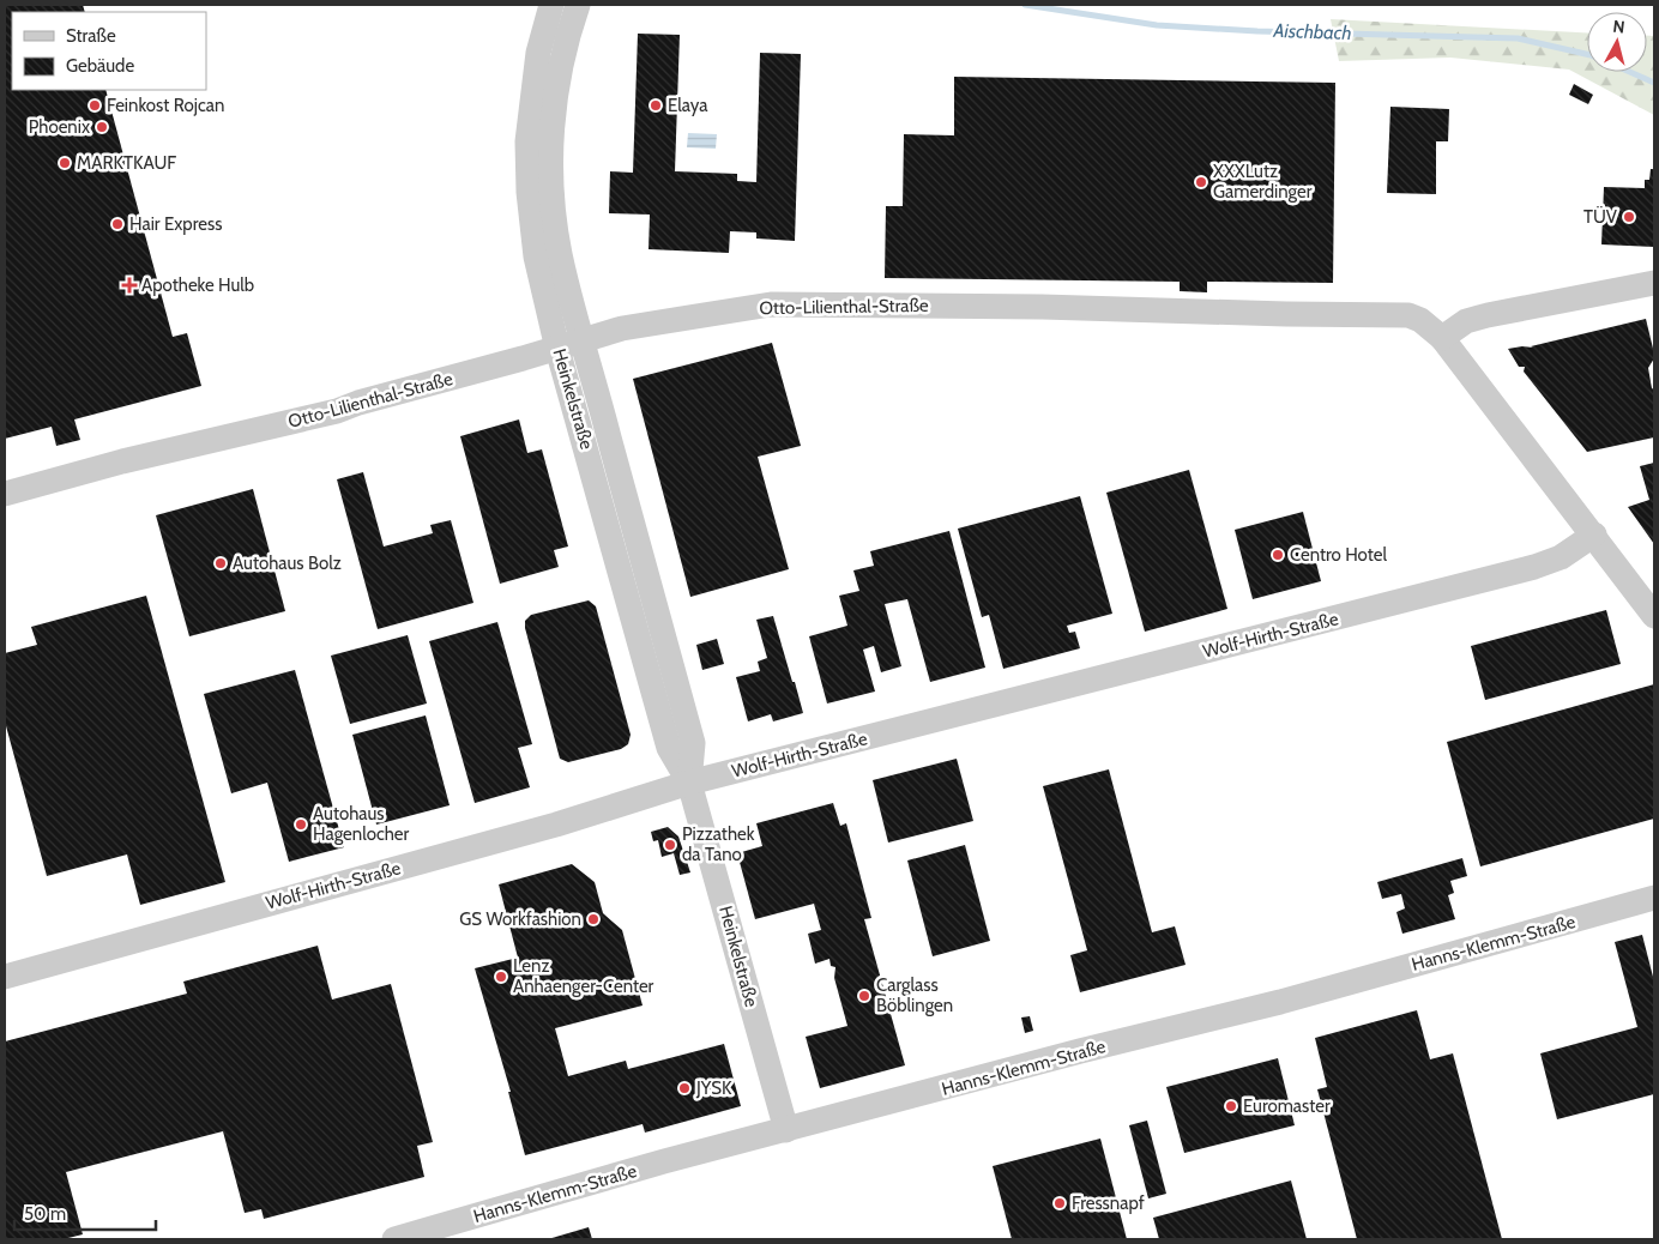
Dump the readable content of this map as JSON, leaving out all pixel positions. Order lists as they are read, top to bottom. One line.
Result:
{"streets":{"street":["Otto-Lilienthal-Straße","Heinkelstraße","Wolf-Hirth-Straße","Hanns-Klemm-Straße"]},"crossings":[["Otto-Lilienthal-Straße","Heinkelstraße"],["Heinkelstraße","Wolf-Hirth-Straße"],["Heinkelstraße","Hanns-Klemm-Straße"]],"water":["Aischbach"],"places":{"other":["Feinkost Rojcan","Elaya","Phoenix","MARKTKAUF","XXXLutz Gamerdinger","TÜV","Hair Express","Centro Hotel","Autohaus Bolz","Autohaus Hagenlocher","Pizzathek da Tano","GS Workfashion","Lenz Anhaenger-Center","Carglass Böblingen","JYSK","Euromaster","Fressnapf"],"health":["Apotheke Hulb"]},"legend":["Straße","Gebäude"],"scale_bar":"50 m","north":"top"}
